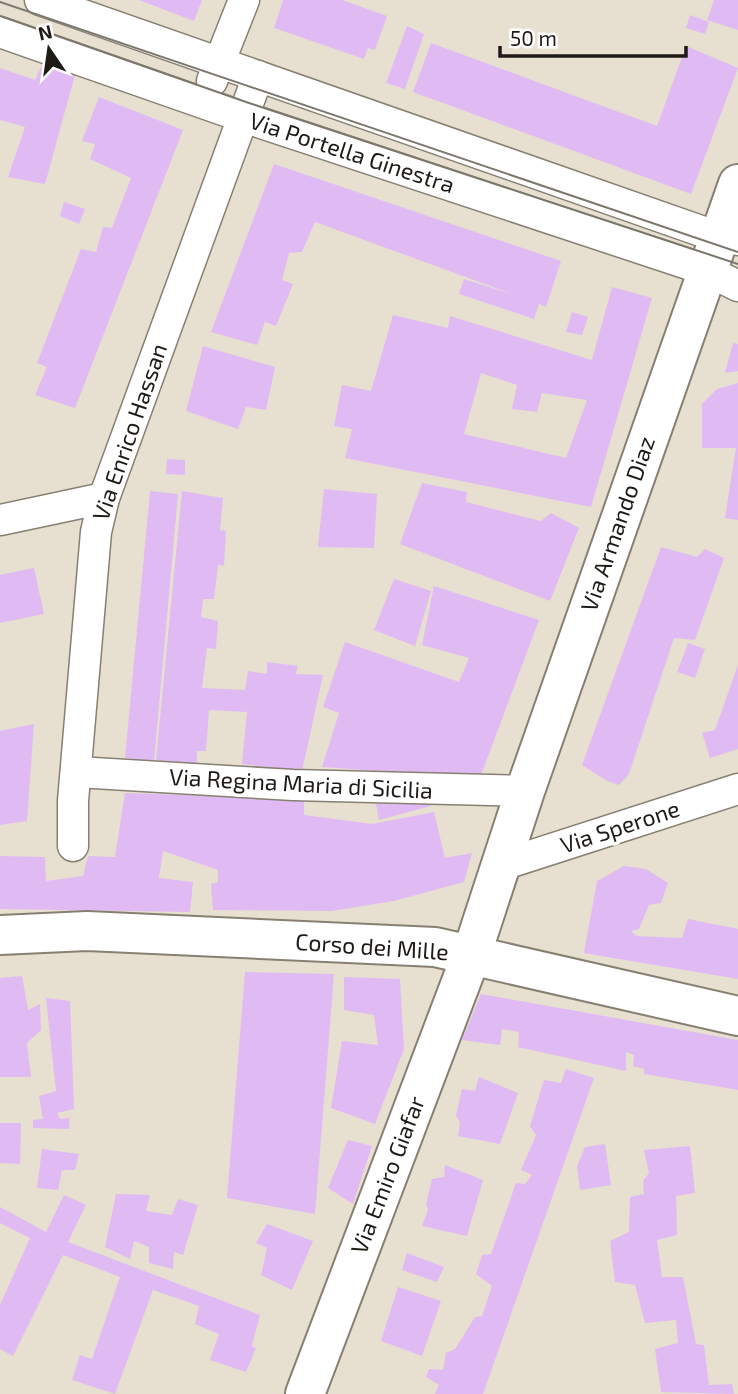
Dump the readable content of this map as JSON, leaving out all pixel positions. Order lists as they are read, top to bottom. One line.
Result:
{"streets":{"street":["Via Portella Ginestra","Via Enrico Hassan","Via Armando Diaz","Via Regina Maria di Sicilia","Via Sperone","Corso dei Mille","Via Emiro Giafar"]},"crossings":[["Via Portella Ginestra","Via Enrico Hassan"],["Via Portella Ginestra","Via Armando Diaz"],["Via Enrico Hassan","Via Regina Maria di Sicilia"],["Via Armando Diaz","Via Regina Maria di Sicilia"],["Via Armando Diaz","Via Sperone"],["Via Armando Diaz","Via Emiro Giafar"],["Via Sperone","Via Emiro Giafar"],["Corso dei Mille","Via Emiro Giafar"]],"scale_bar":"50 m","north":"top"}
